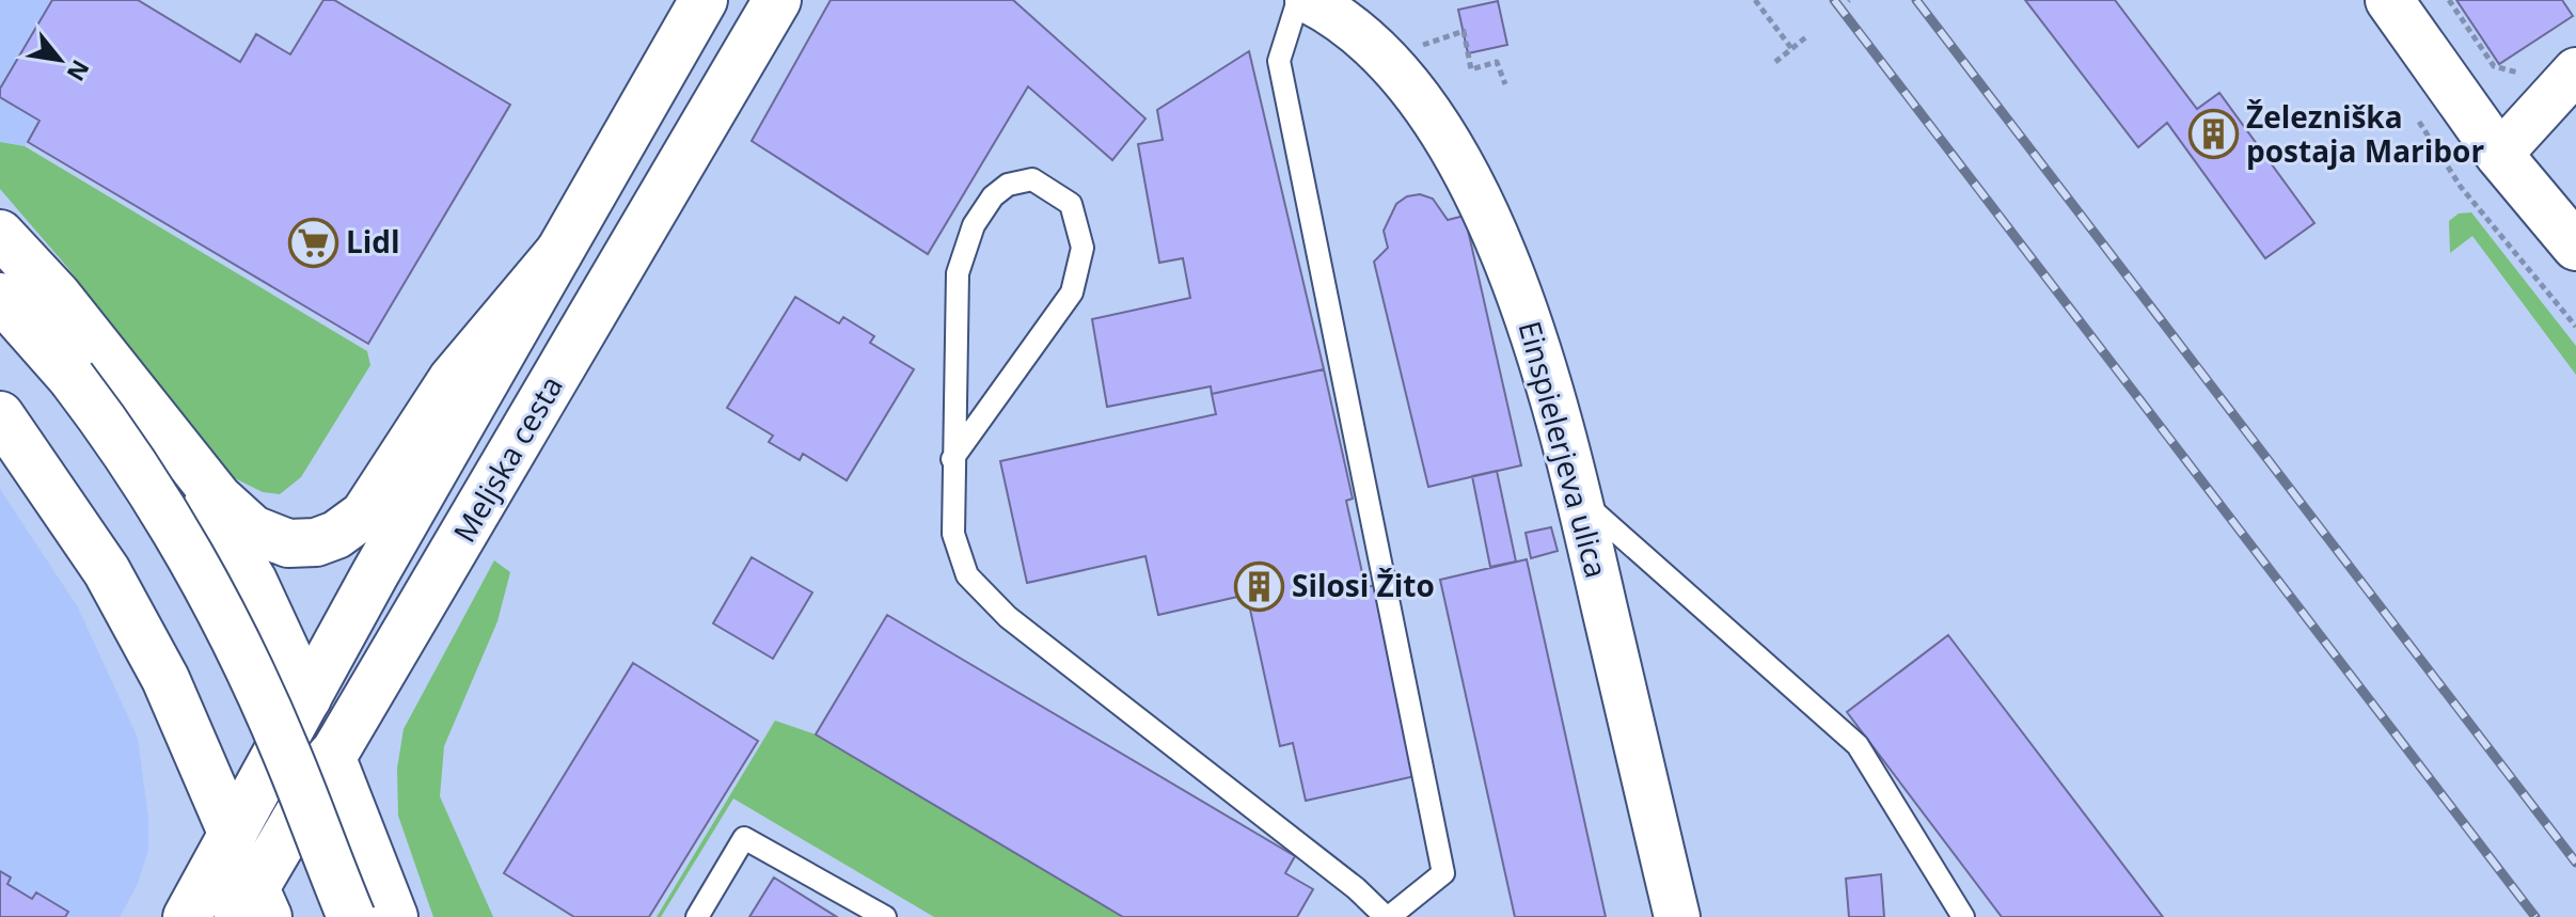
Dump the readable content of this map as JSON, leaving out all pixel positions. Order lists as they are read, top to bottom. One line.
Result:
{"streets":{"main road":["Meljska cesta"],"street":["Einspielerjeva ulica"]},"places":{"building":["Železniška postaja Maribor","Silosi Žito"],"supermarket":["Lidl"]},"north":"bottom right"}
